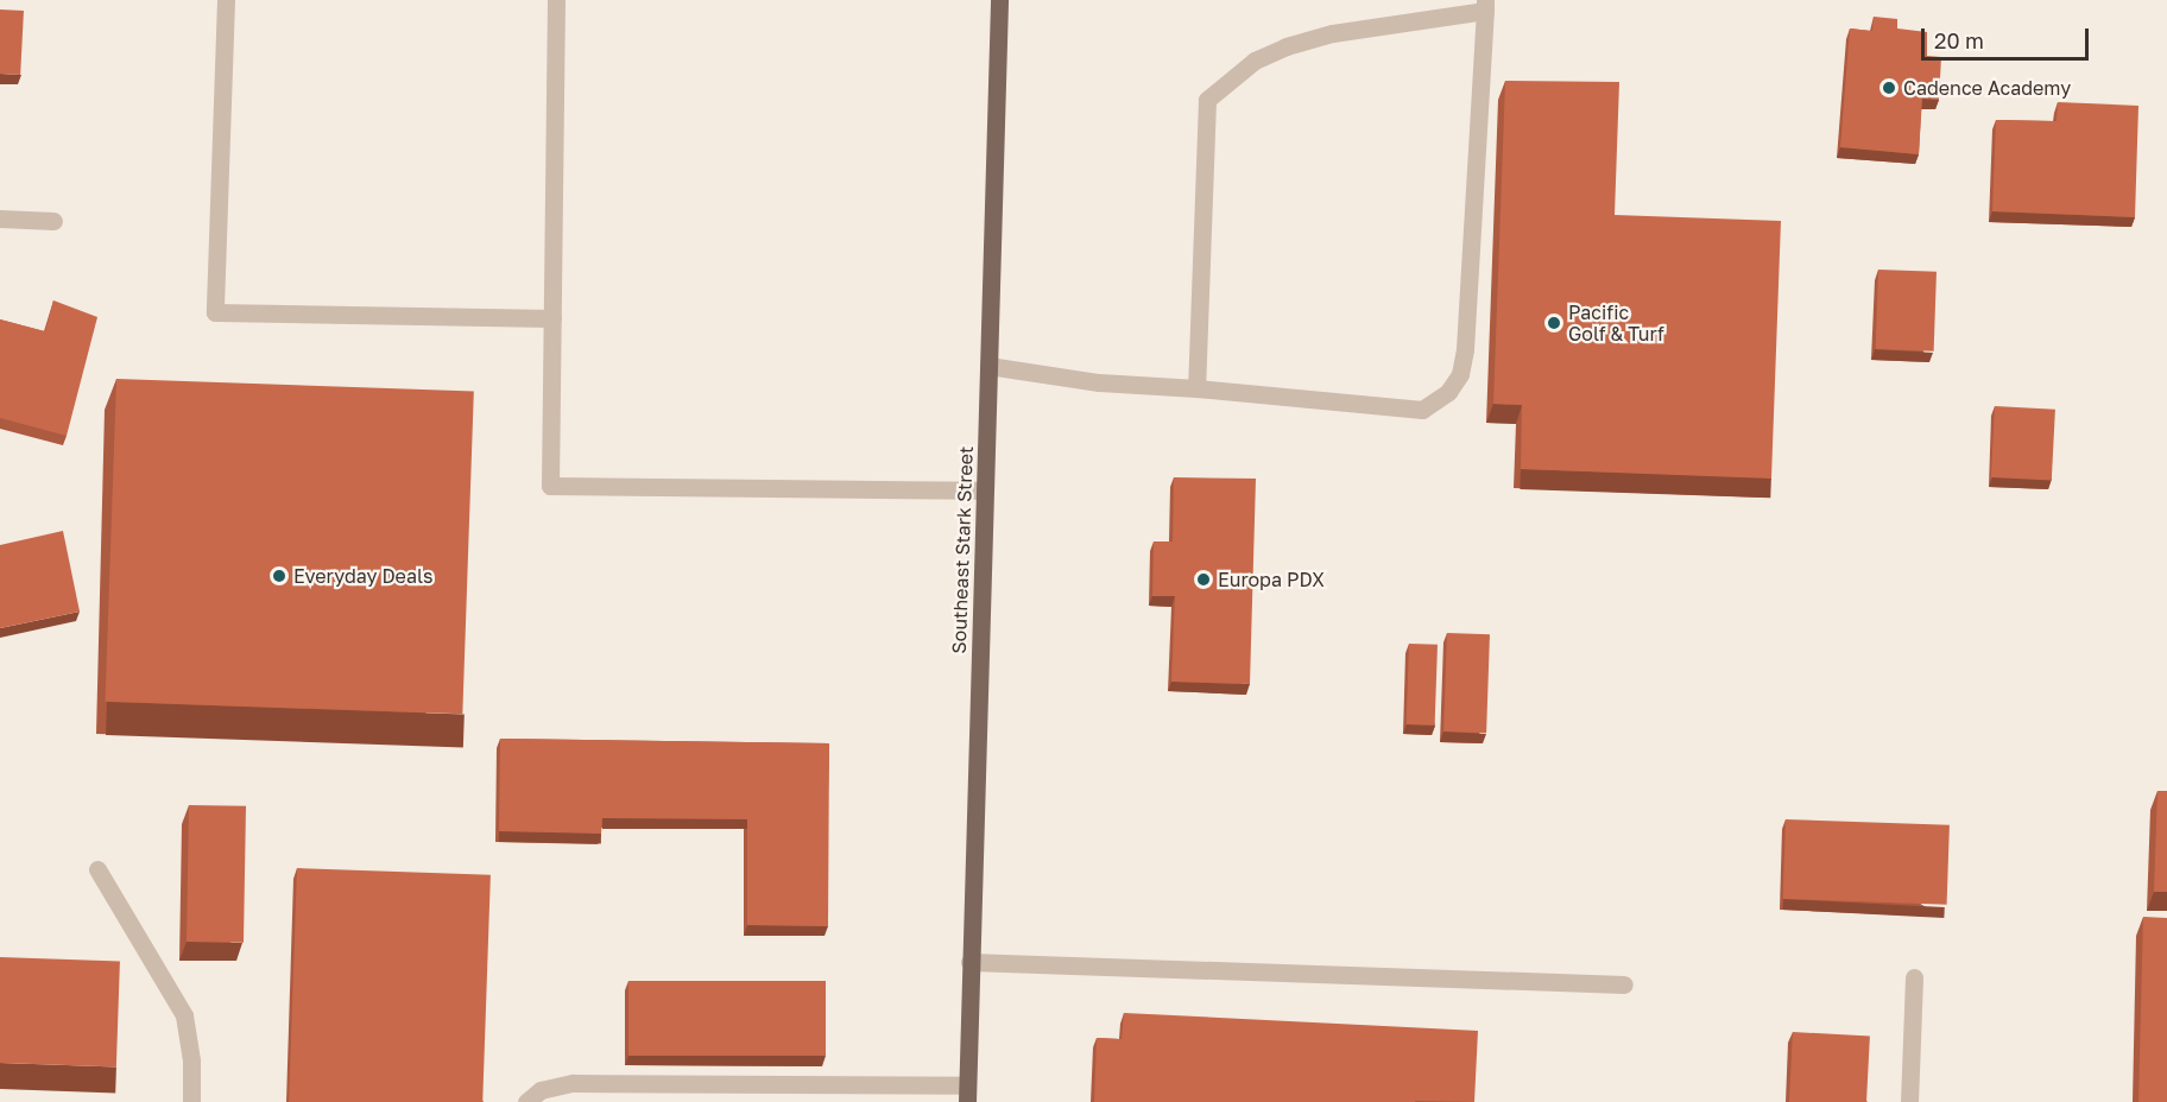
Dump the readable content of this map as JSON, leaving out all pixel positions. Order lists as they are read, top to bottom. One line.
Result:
{"streets":{"main road":["Southeast Stark Street"]},"places":["Cadence Academy","Pacific Golf & Turf","Everyday Deals","Europa PDX"],"scale_bar":"20 m"}
